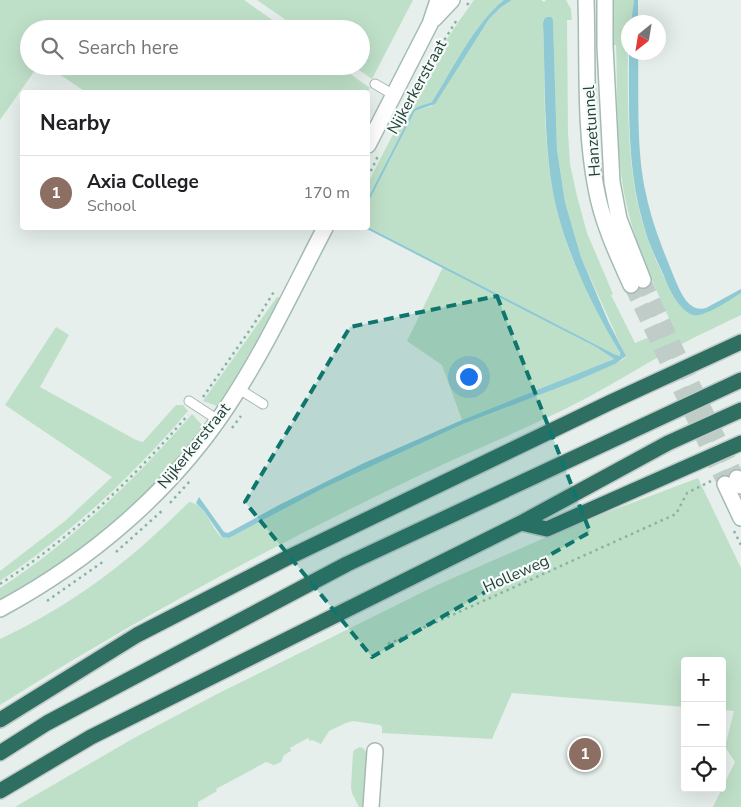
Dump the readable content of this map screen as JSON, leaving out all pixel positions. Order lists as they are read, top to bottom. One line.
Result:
{"streets":{"main road":["Nijkerkerstraat","Hanzetunnel"],"path":["Holleweg"]},"north":"bottom left","page":{"search":"Search here","heading":"Nearby","list":[{"mark":"1","name":"Axia College","note":"School","value":"170 m"}],"map_buttons":["+","−"],"pins":"1"}}
